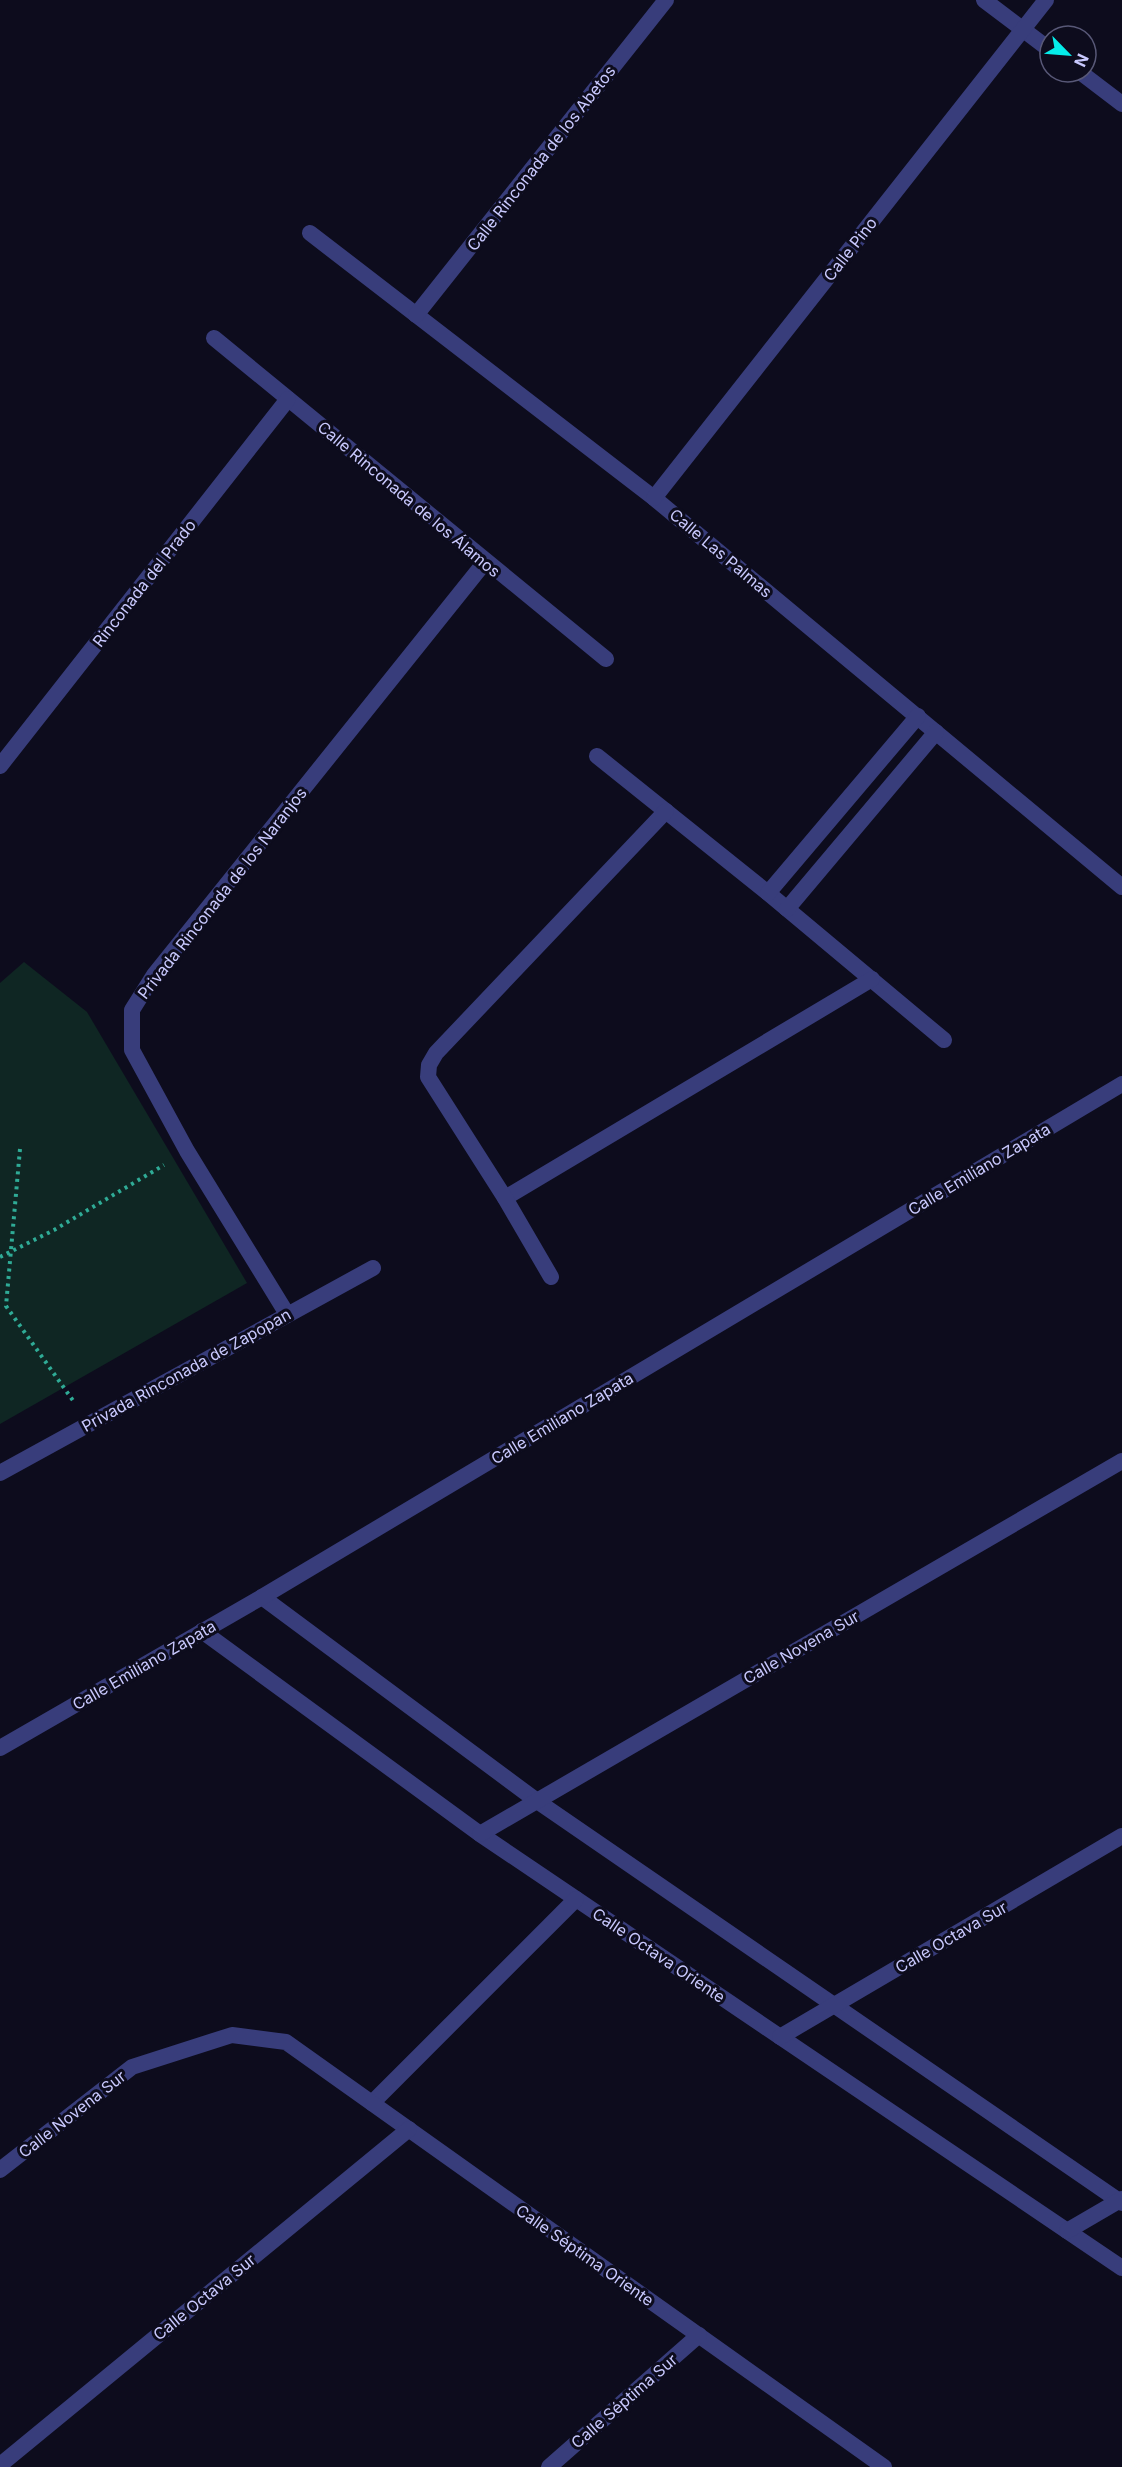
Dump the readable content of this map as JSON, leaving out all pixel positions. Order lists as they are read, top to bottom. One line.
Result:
{"streets":{"street":["Calle Rinconada de los Abetos","Calle Pino","Calle Rinconada de los Álamos","Calle Las Palmas","Rinconada del Prado","Privada Rinconada de los Naranjos","Calle Emiliano Zapata","Privada Rinconada de Zapopan","Calle Novena Sur","Calle Octava Sur","Calle Octava Oriente","Calle Séptima Oriente","Calle Séptima Sur"]},"crossings":[["Calle Rinconada de los Abetos","Calle Las Palmas"],["Calle Pino","Calle Las Palmas"],["Calle Rinconada de los Álamos","Rinconada del Prado"],["Calle Rinconada de los Álamos","Privada Rinconada de los Naranjos"],["Privada Rinconada de los Naranjos","Privada Rinconada de Zapopan"],["Calle Emiliano Zapata","Calle Octava Oriente"],["Calle Novena Sur","Calle Octava Oriente"],["Calle Novena Sur","Calle Séptima Oriente"],["Calle Octava Sur","Calle Octava Oriente"],["Calle Octava Sur","Calle Séptima Oriente"],["Calle Séptima Oriente","Calle Séptima Sur"]],"north":"bottom right"}
